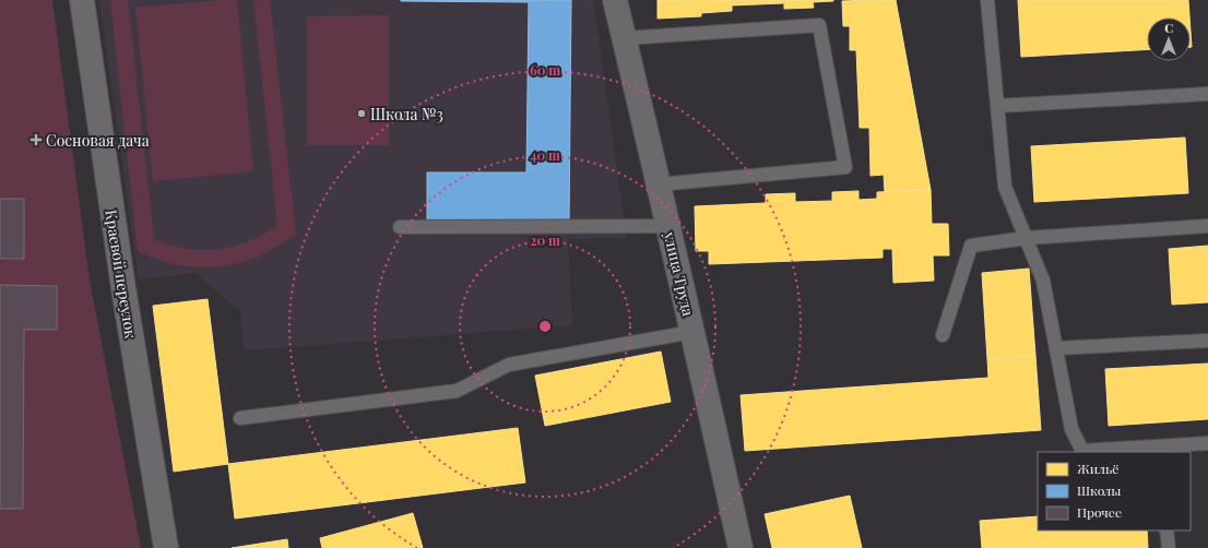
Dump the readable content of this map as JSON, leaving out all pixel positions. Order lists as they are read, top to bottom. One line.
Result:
{"streets":{"street":["Краевой переулок","улица Труда"]},"places":{"other":["Школа №3"],"health":["Сосновая дача"]},"legend":["Жильё","Школы","Прочее"],"north":"top","rings":["60 m","40 m","20 m"]}
